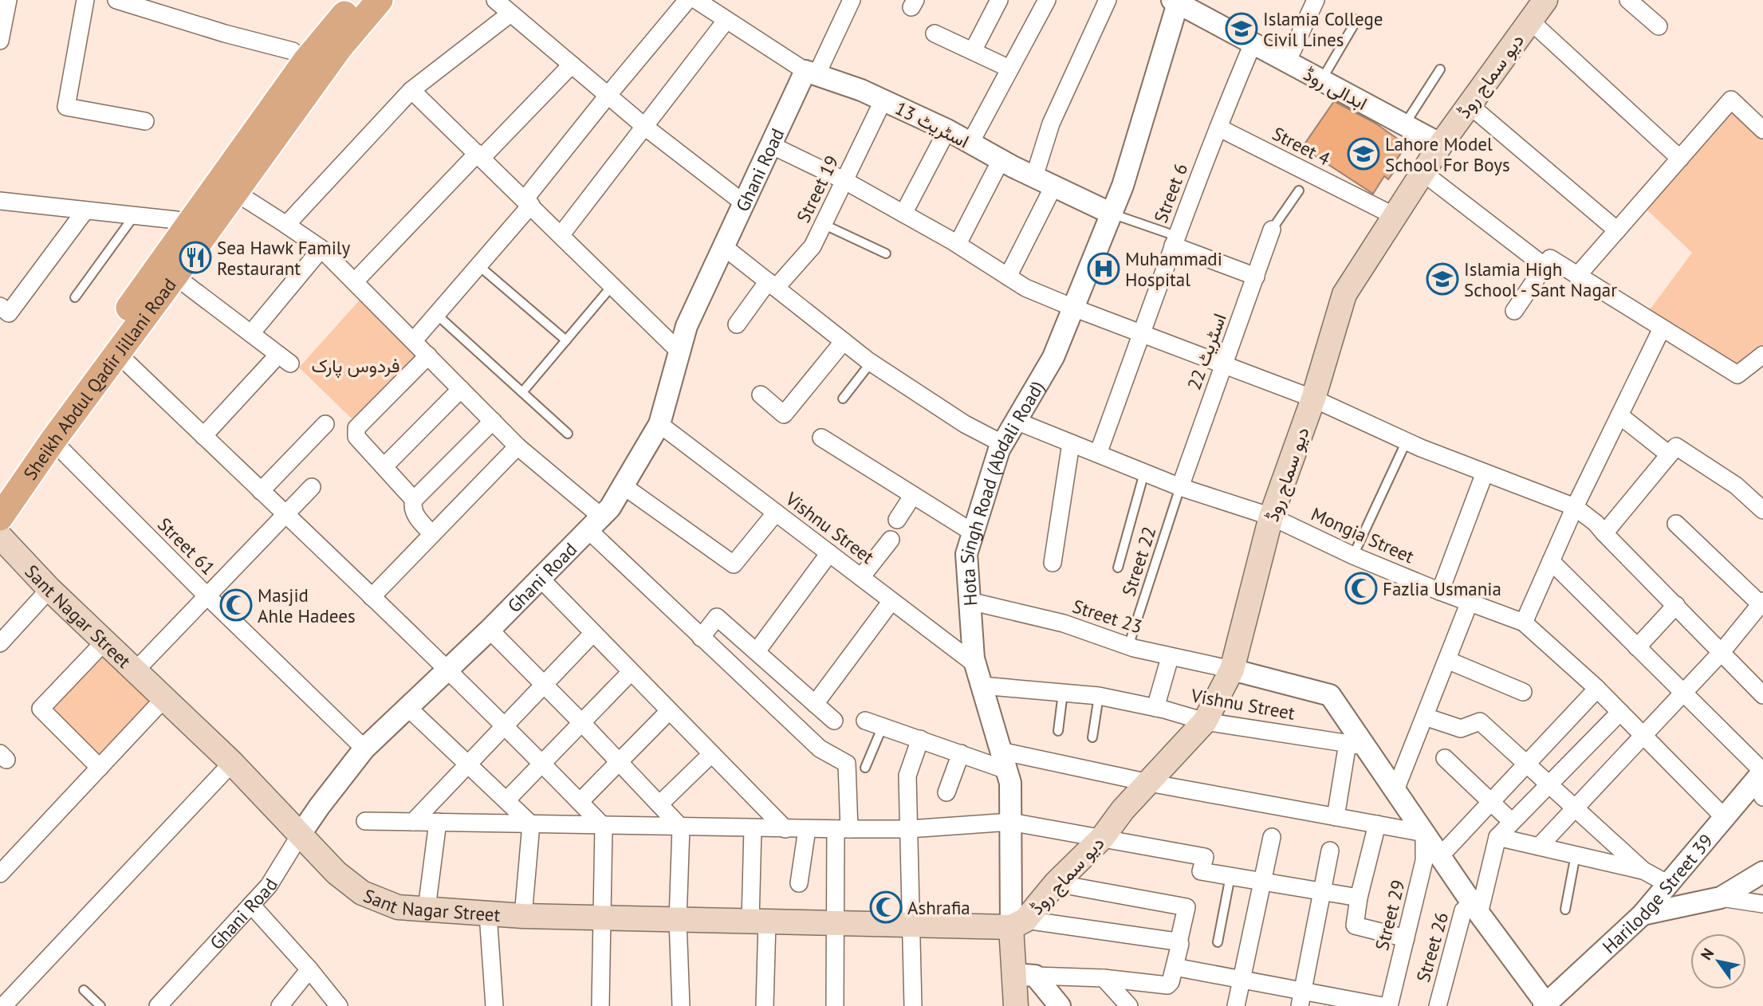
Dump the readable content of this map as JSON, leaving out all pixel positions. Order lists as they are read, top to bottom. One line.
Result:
{"streets":{"main road":["دیو سماج روڈ","Sheikh Abdul Qadir Jillani Road","Hota Singh Road (Abdali Road)","Sant Nagar Street"],"street":["ابدالی روڈ","اسٹریٹ 13","Street 4","Ghani Road","Street 19","Street 6","اسٹریٹ 22","Vishnu Street","Mongia Street","Street 61","Street 23","Harilodge Street 39","Street 29","Street 26"],"lane":["Street 22"]},"crossings":[["دیو سماج روڈ","ابدالی روڈ"],["دیو سماج روڈ","Street 4"],["دیو سماج روڈ","Hota Singh Road (Abdali Road)"],["دیو سماج روڈ","Vishnu Street"],["دیو سماج روڈ","Mongia Street"],["دیو سماج روڈ","Sant Nagar Street"],["دیو سماج روڈ","Street 23"],["ابدالی روڈ","Street 6"],["ابدالی روڈ","Hota Singh Road (Abdali Road)"],["اسٹریٹ 13","Ghani Road"],["اسٹریٹ 13","Street 19"],["اسٹریٹ 13","Street 6"],["اسٹریٹ 13","Hota Singh Road (Abdali Road)"],["Street 4","Street 6"],["Ghani Road","Vishnu Street"],["Ghani Road","Street 61"],["Ghani Road","Sant Nagar Street"],["Street 6","Mongia Street"],["اسٹریٹ 22","Mongia Street"],["اسٹریٹ 22","Street 22"],["Sheikh Abdul Qadir Jillani Road","Street 61"],["Hota Singh Road (Abdali Road)","Vishnu Street"],["Hota Singh Road (Abdali Road)","Mongia Street"],["Hota Singh Road (Abdali Road)","Sant Nagar Street"],["Hota Singh Road (Abdali Road)","Street 23"],["Mongia Street","Street 22"],["Mongia Street","Harilodge Street 39"],["Street 22","Street 23"]],"parks":["فردوس پارک"],"places":{"school or university":["Islamia College Civil Lines","Lahore Model School For Boys","Islamia High School - Sant Nagar"],"restaurant":["Sea Hawk Family Restaurant"],"hospital":["Muhammadi Hospital"],"mosque":["Fazlia Usmania","Masjid Ahle Hadees","Ashrafia"]},"north":"top left"}
